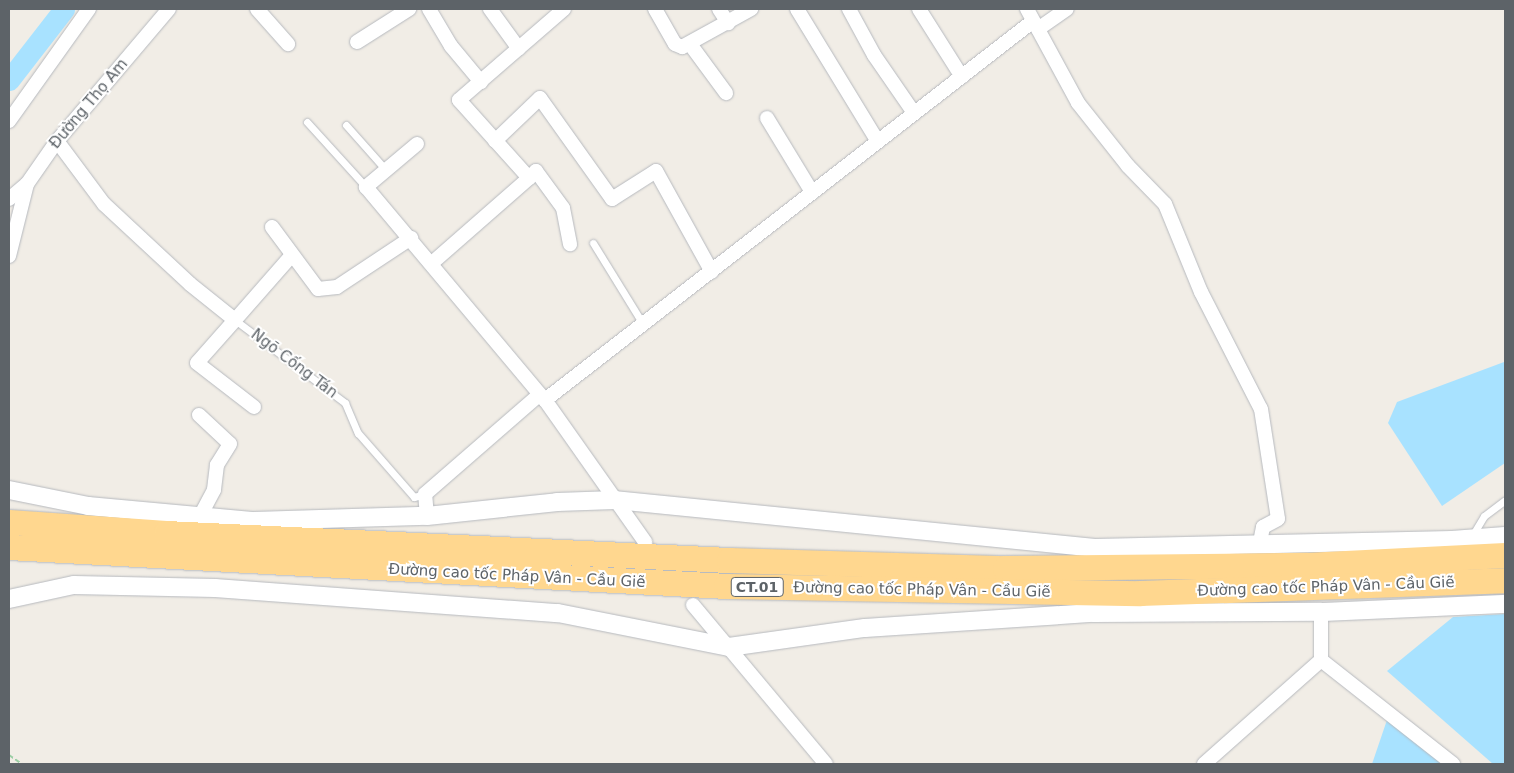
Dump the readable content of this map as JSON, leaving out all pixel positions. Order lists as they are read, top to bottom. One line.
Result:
{"streets":{"highway":["Đường cao tốc Pháp Vân - Cầu Giẽ","CT.01"],"street":["Đường Thọ Am"],"lane":["Ngõ Cống Tán"]}}
